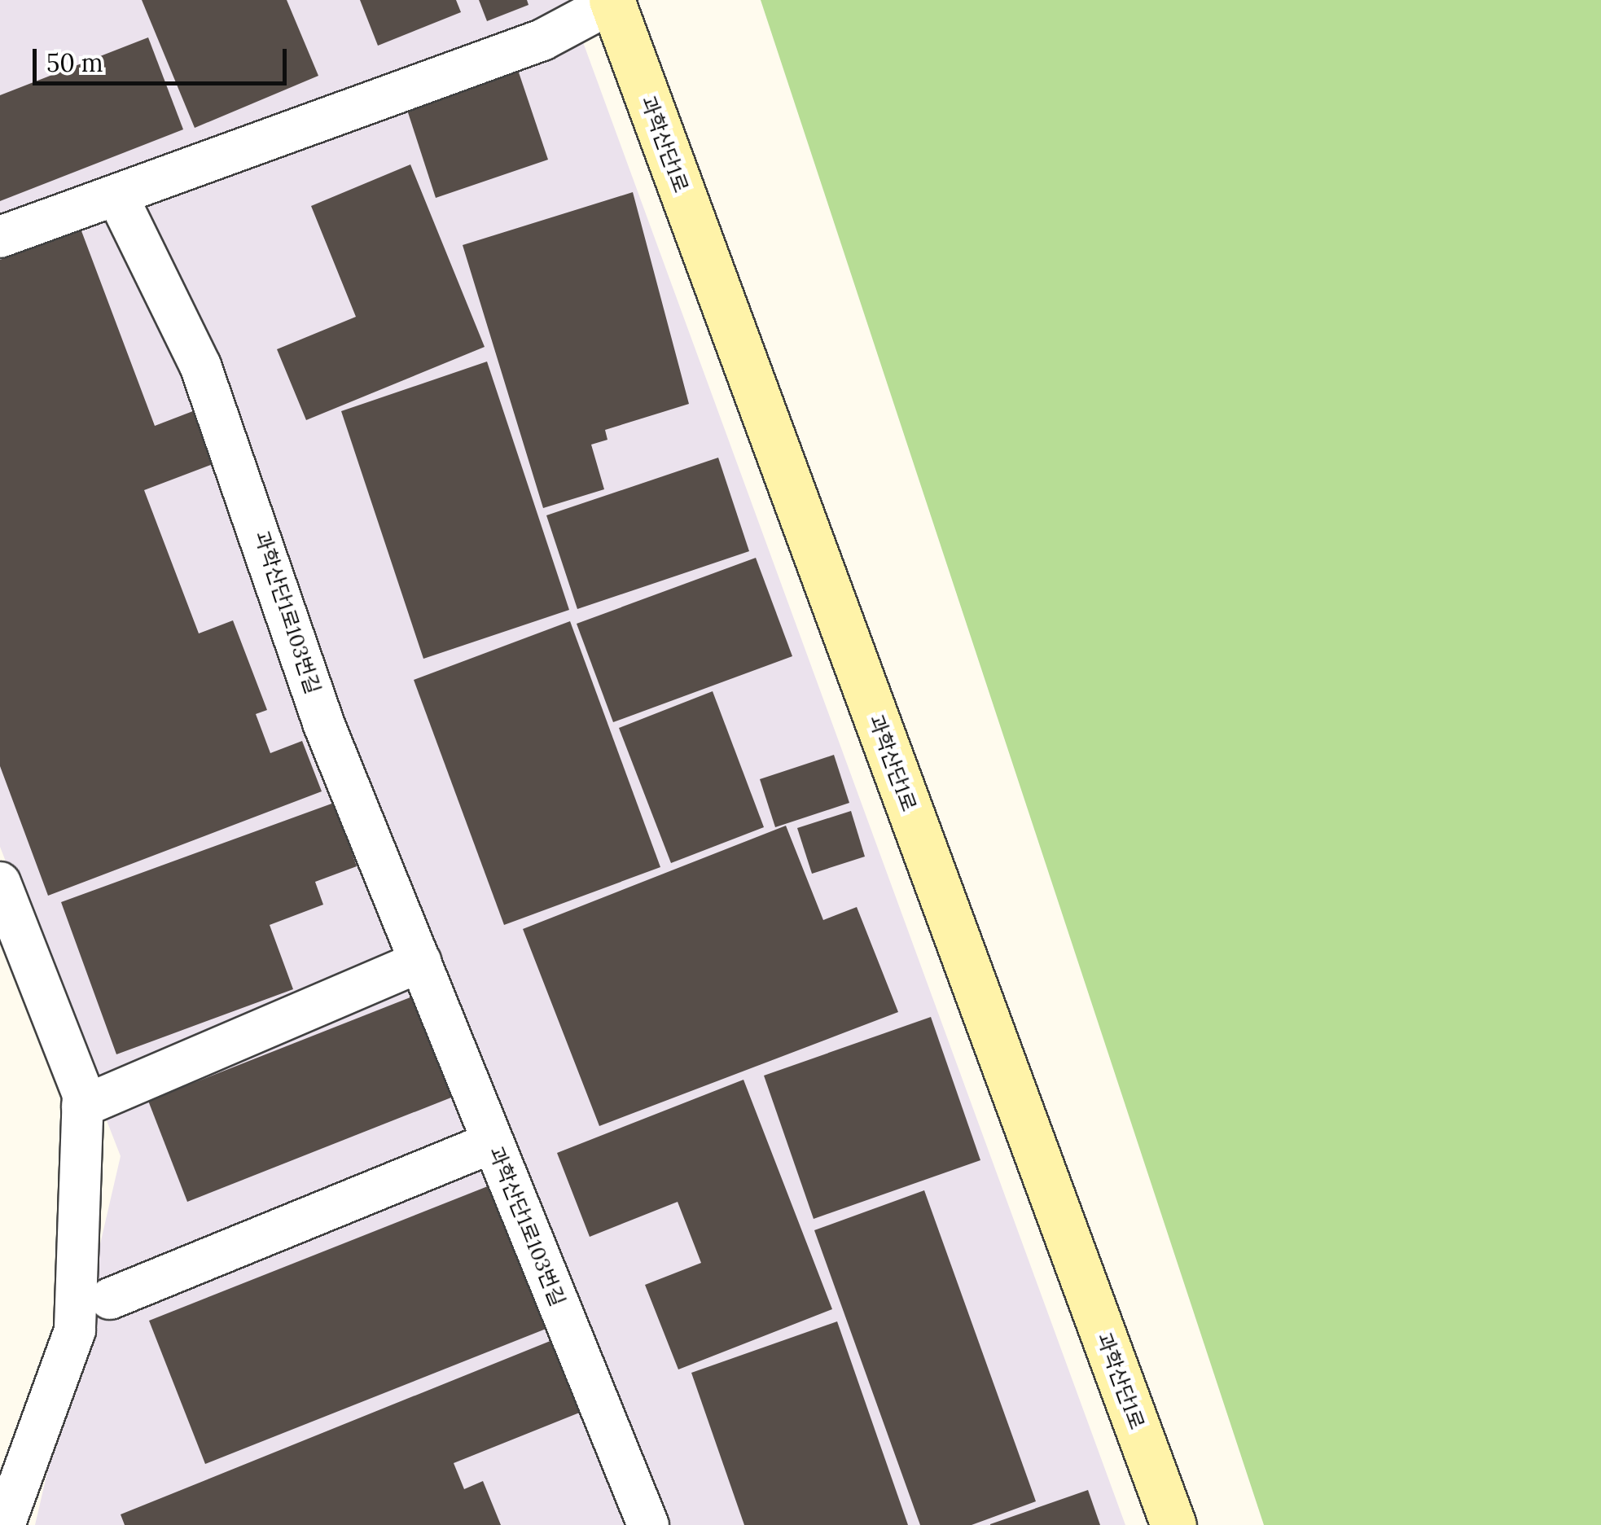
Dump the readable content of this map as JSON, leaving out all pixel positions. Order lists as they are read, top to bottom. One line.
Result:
{"streets":{"main road":["과학산단1로"],"street":["과학산단1로103번길"]},"scale_bar":"50 m"}
